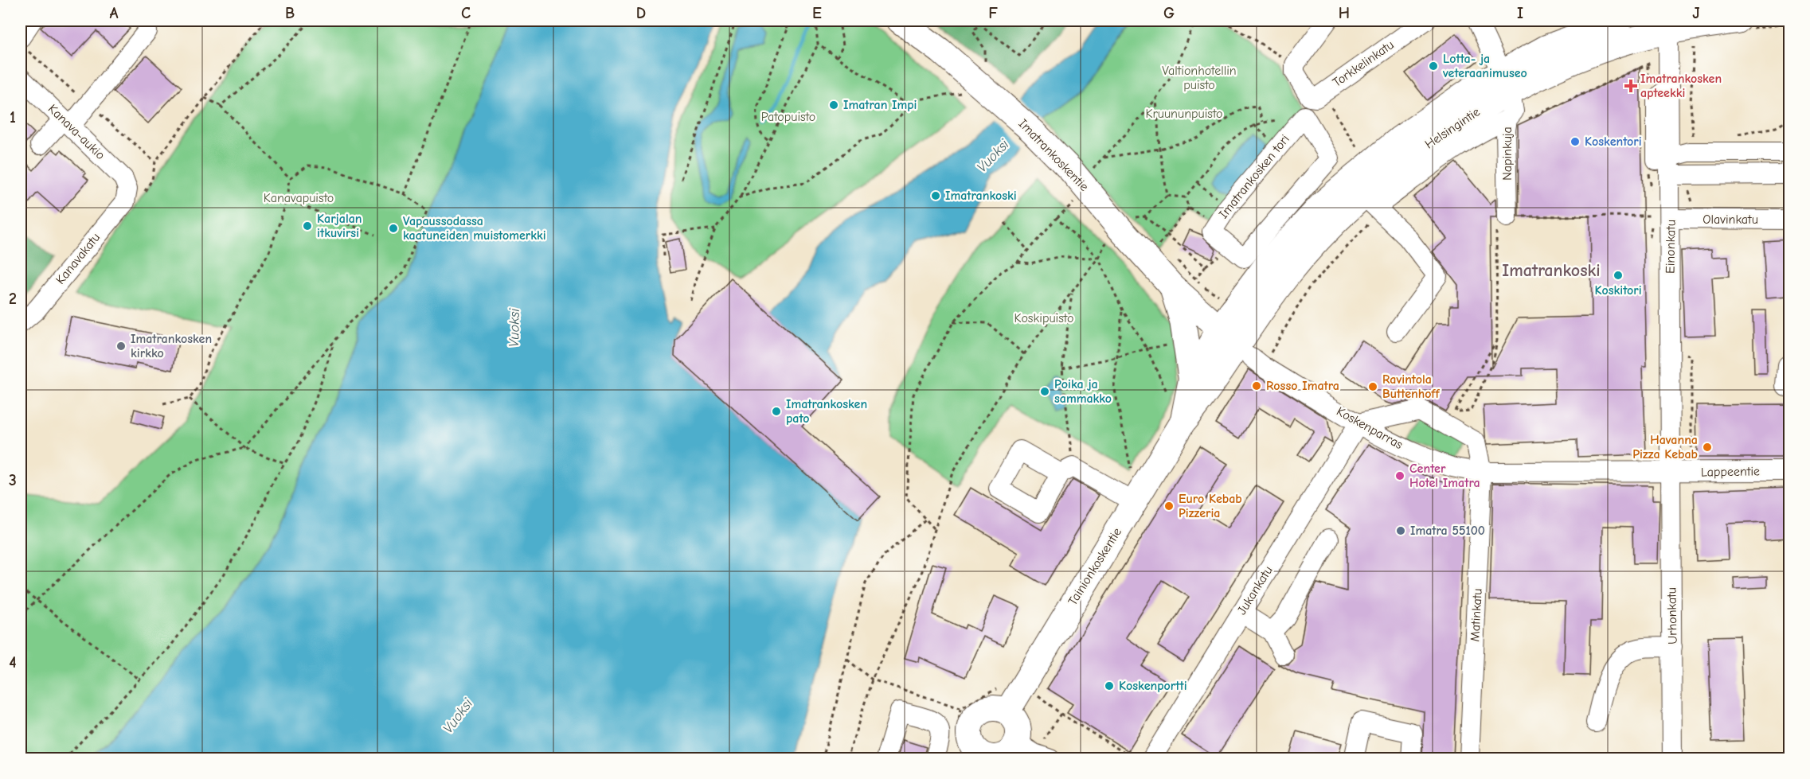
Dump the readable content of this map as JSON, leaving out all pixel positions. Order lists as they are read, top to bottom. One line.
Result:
{"streets":{"main road":["Helsingintie","Imatrankoskentie","Tainionkoskentie"],"street":["Torkkelinkatu","Kanava-aukio","Napinkuja","Imatrankosken tori","Olavinkatu","Einonkatu","Kanavakatu","Koskenparras","Lappeentie","Jukankatu","Matinkatu","Urhonkatu"]},"crossings":[["Helsingintie","Napinkuja"],["Helsingintie","Imatrankoskentie"],["Helsingintie","Einonkatu"],["Helsingintie","Koskenparras"],["Helsingintie","Tainionkoskentie"],["Kanava-aukio","Kanavakatu"],["Imatrankoskentie","Koskenparras"],["Imatrankoskentie","Tainionkoskentie"],["Olavinkatu","Einonkatu"],["Einonkatu","Koskenparras"],["Einonkatu","Lappeentie"],["Einonkatu","Urhonkatu"],["Koskenparras","Lappeentie"],["Koskenparras","Tainionkoskentie"],["Koskenparras","Jukankatu"],["Koskenparras","Matinkatu"],["Koskenparras","Urhonkatu"],["Lappeentie","Urhonkatu"],["Jukankatu","Matinkatu"]],"districts":["Imatrankoski"],"water":["Vuoksi"],"parks":["Valtionhotellin puisto","Kruununpuisto","Patopuisto","Kanavapuisto","Koskipuisto"],"places":{"other":["Lotta- ja veteraanimuseo","Imatran Impi","Koskentori","Imatrankoski","Karjalan itkuvirsi","Vapaussodassa kaatuneiden muistomerkki","Koskitori","Imatrankosken kirkko","Rosso Imatra","Ravintola Buttenhoff","Poika ja sammakko","Imatrankosken pato","Havanna Pizza Kebab","Center Hotel Imatra","Euro Kebab Pizzeria","Imatra 55100","Koskenportti"],"health":["Imatrankosken apteekki"]},"grid":{"columns":["A","B","C","D","E","F","G","H","I","J"],"rows":["1","2","3","4"]}}
